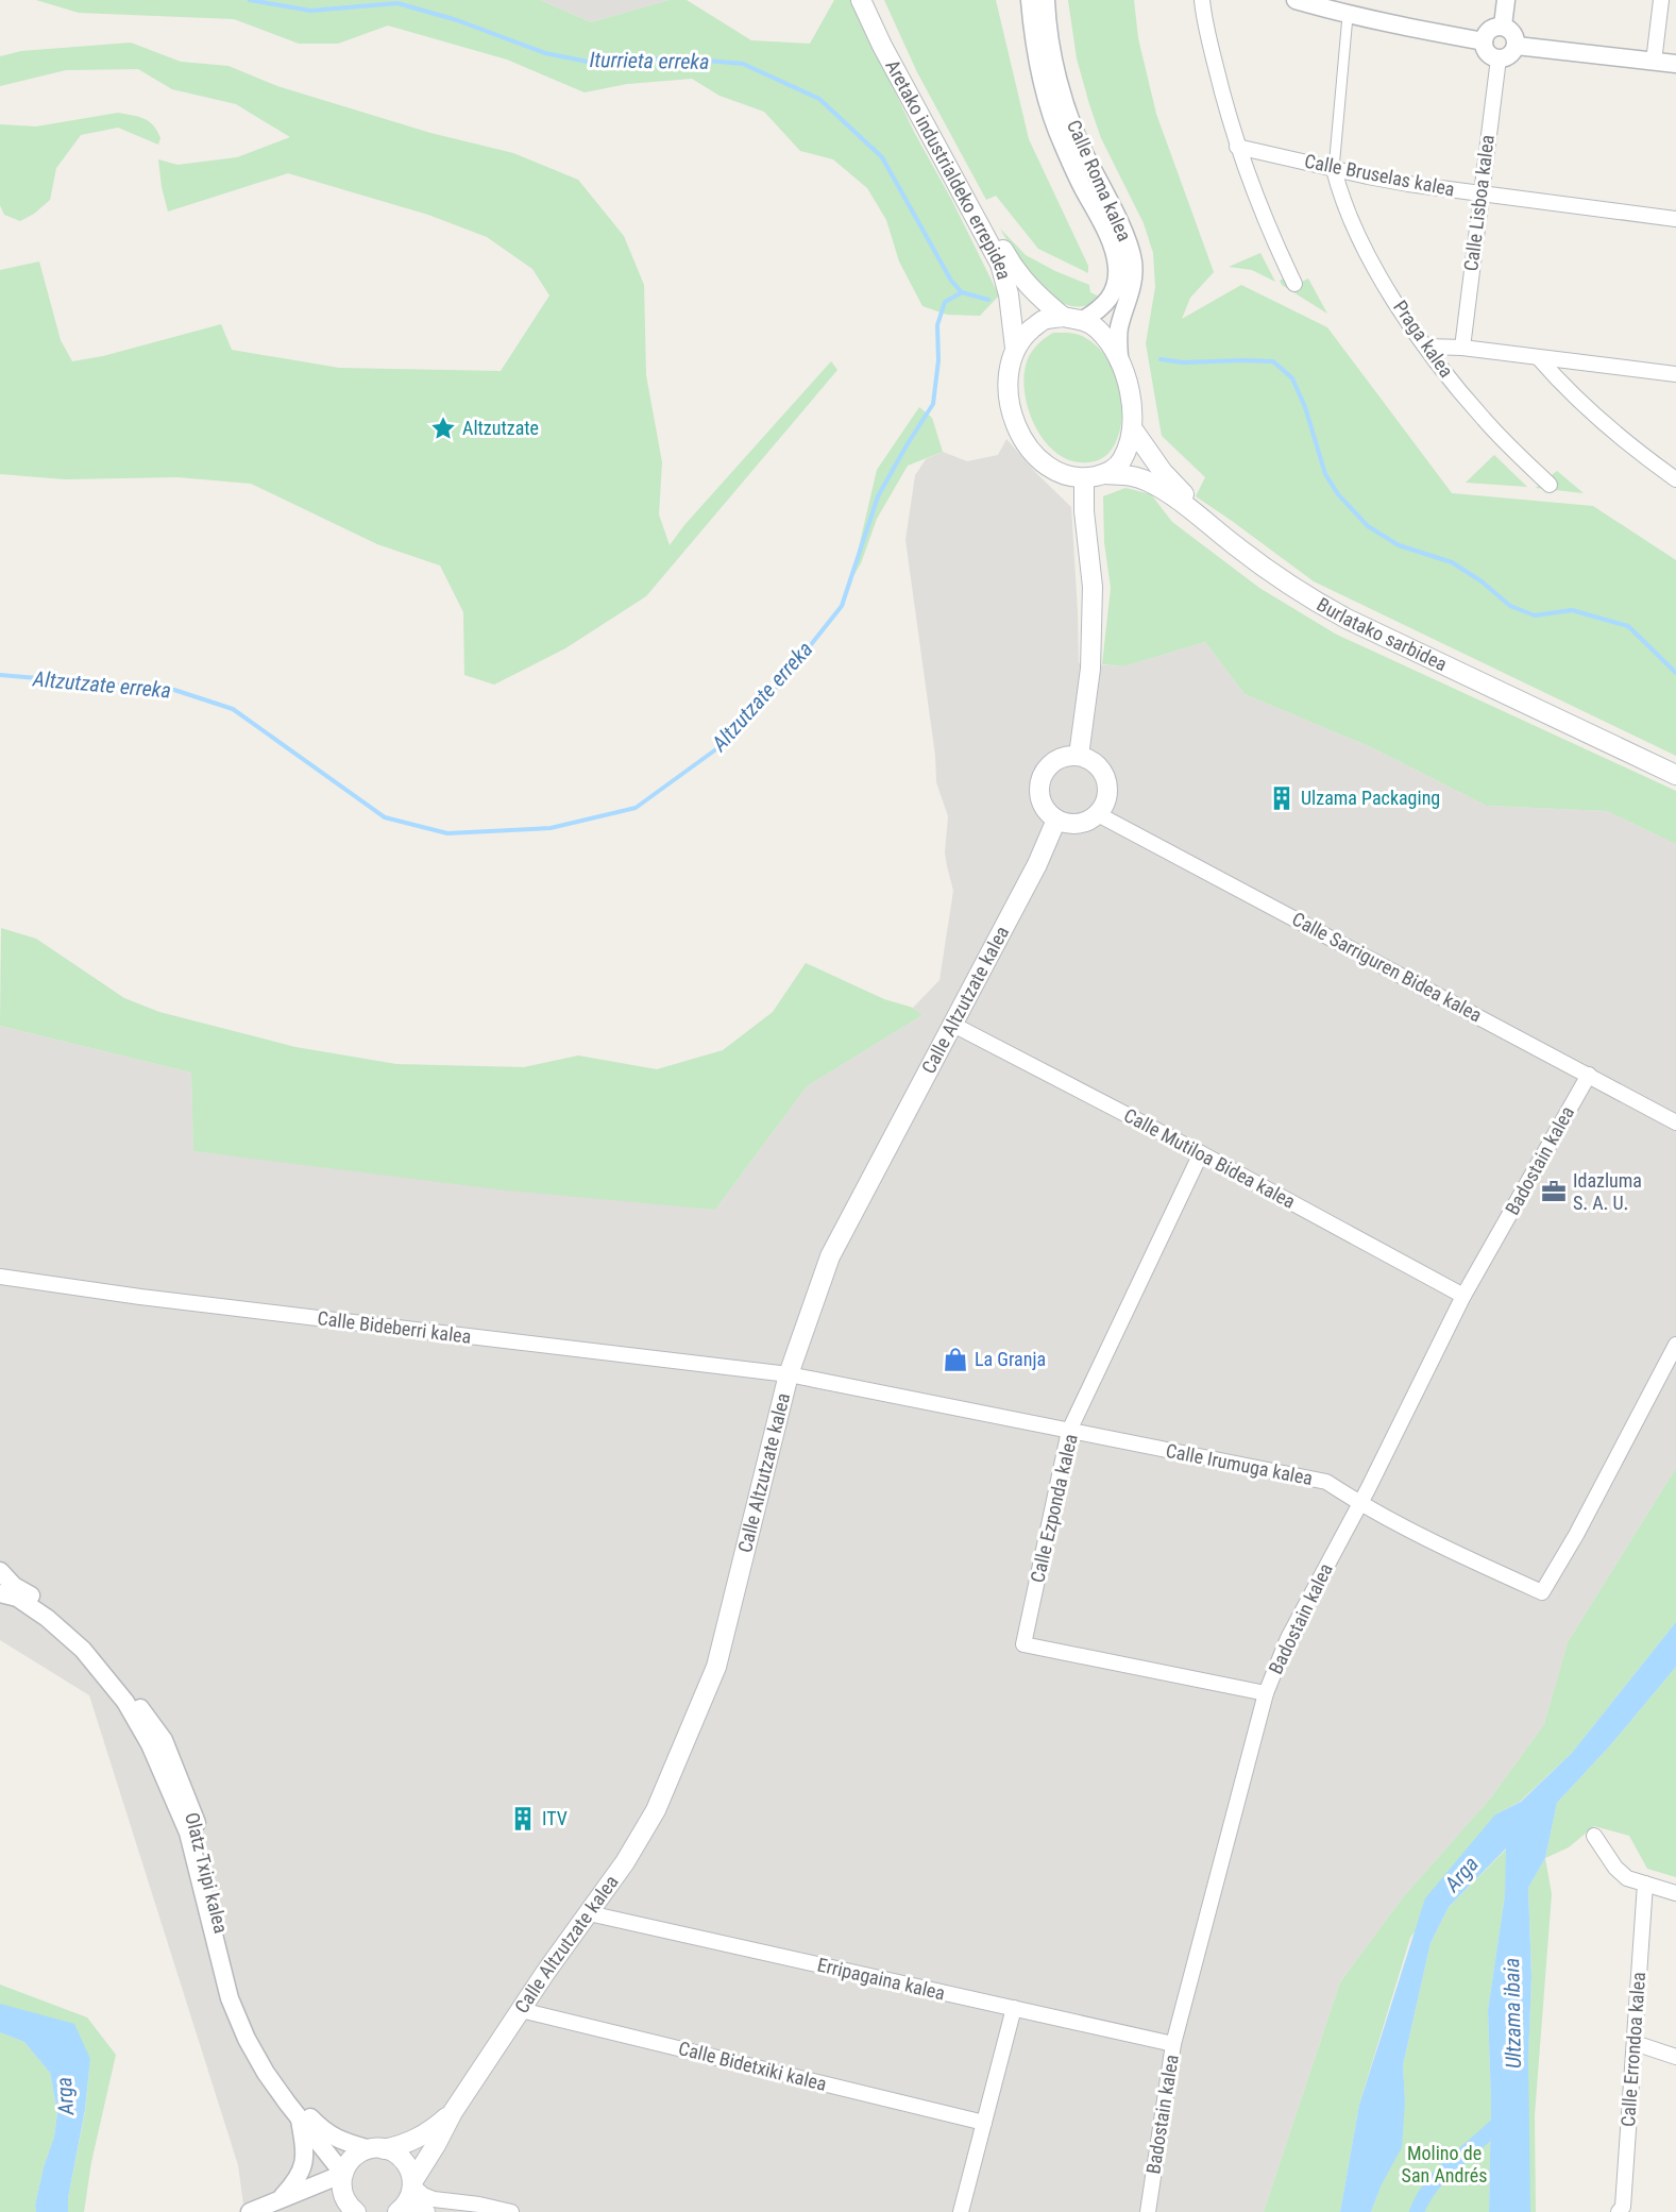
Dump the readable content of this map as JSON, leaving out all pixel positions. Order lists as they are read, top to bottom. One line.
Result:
{"streets":{"main road":["Aretako industrialdeko errepidea","Burlatako sarbidea","Calle Altzutzate kalea"],"street":["Calle Bruselas kalea","Calle Roma kalea","Calle Lisboa kalea","Praga kalea","Calle Sarriguren Bidea kalea","Calle Mutiloa Bidea kalea","Badostain kalea","Calle Bideberri kalea","Calle Irumuga kalea","Calle Ezponda kalea","Olatz Txipi kalea","Erripagaina kalea","Calle Errondoa kalea","Calle Bidetxiki kalea"]},"crossings":[["Aretako industrialdeko errepidea","Calle Roma kalea"],["Aretako industrialdeko errepidea","Burlatako sarbidea"],["Calle Bruselas kalea","Calle Lisboa kalea"],["Calle Bruselas kalea","Praga kalea"],["Calle Roma kalea","Burlatako sarbidea"],["Calle Sarriguren Bidea kalea","Calle Altzutzate kalea"],["Calle Sarriguren Bidea kalea","Badostain kalea"],["Calle Altzutzate kalea","Calle Mutiloa Bidea kalea"],["Calle Altzutzate kalea","Calle Bideberri kalea"],["Calle Altzutzate kalea","Calle Irumuga kalea"],["Calle Altzutzate kalea","Erripagaina kalea"],["Calle Altzutzate kalea","Calle Bidetxiki kalea"],["Calle Mutiloa Bidea kalea","Badostain kalea"],["Calle Mutiloa Bidea kalea","Calle Ezponda kalea"],["Badostain kalea","Calle Irumuga kalea"],["Badostain kalea","Calle Ezponda kalea"],["Badostain kalea","Erripagaina kalea"],["Calle Bideberri kalea","Calle Irumuga kalea"],["Calle Irumuga kalea","Calle Ezponda kalea"]],"water":["Iturrieta erreka","Altzutzate erreka","Arga","Ultzama ibaia"],"parks":["Molino de San Andrés"],"places":{"place":["Altzutzate"],"building":["Ulzama Packaging","ITV"],"office":["Idazluma S. A. U."],"shop":["La Granja"]}}
